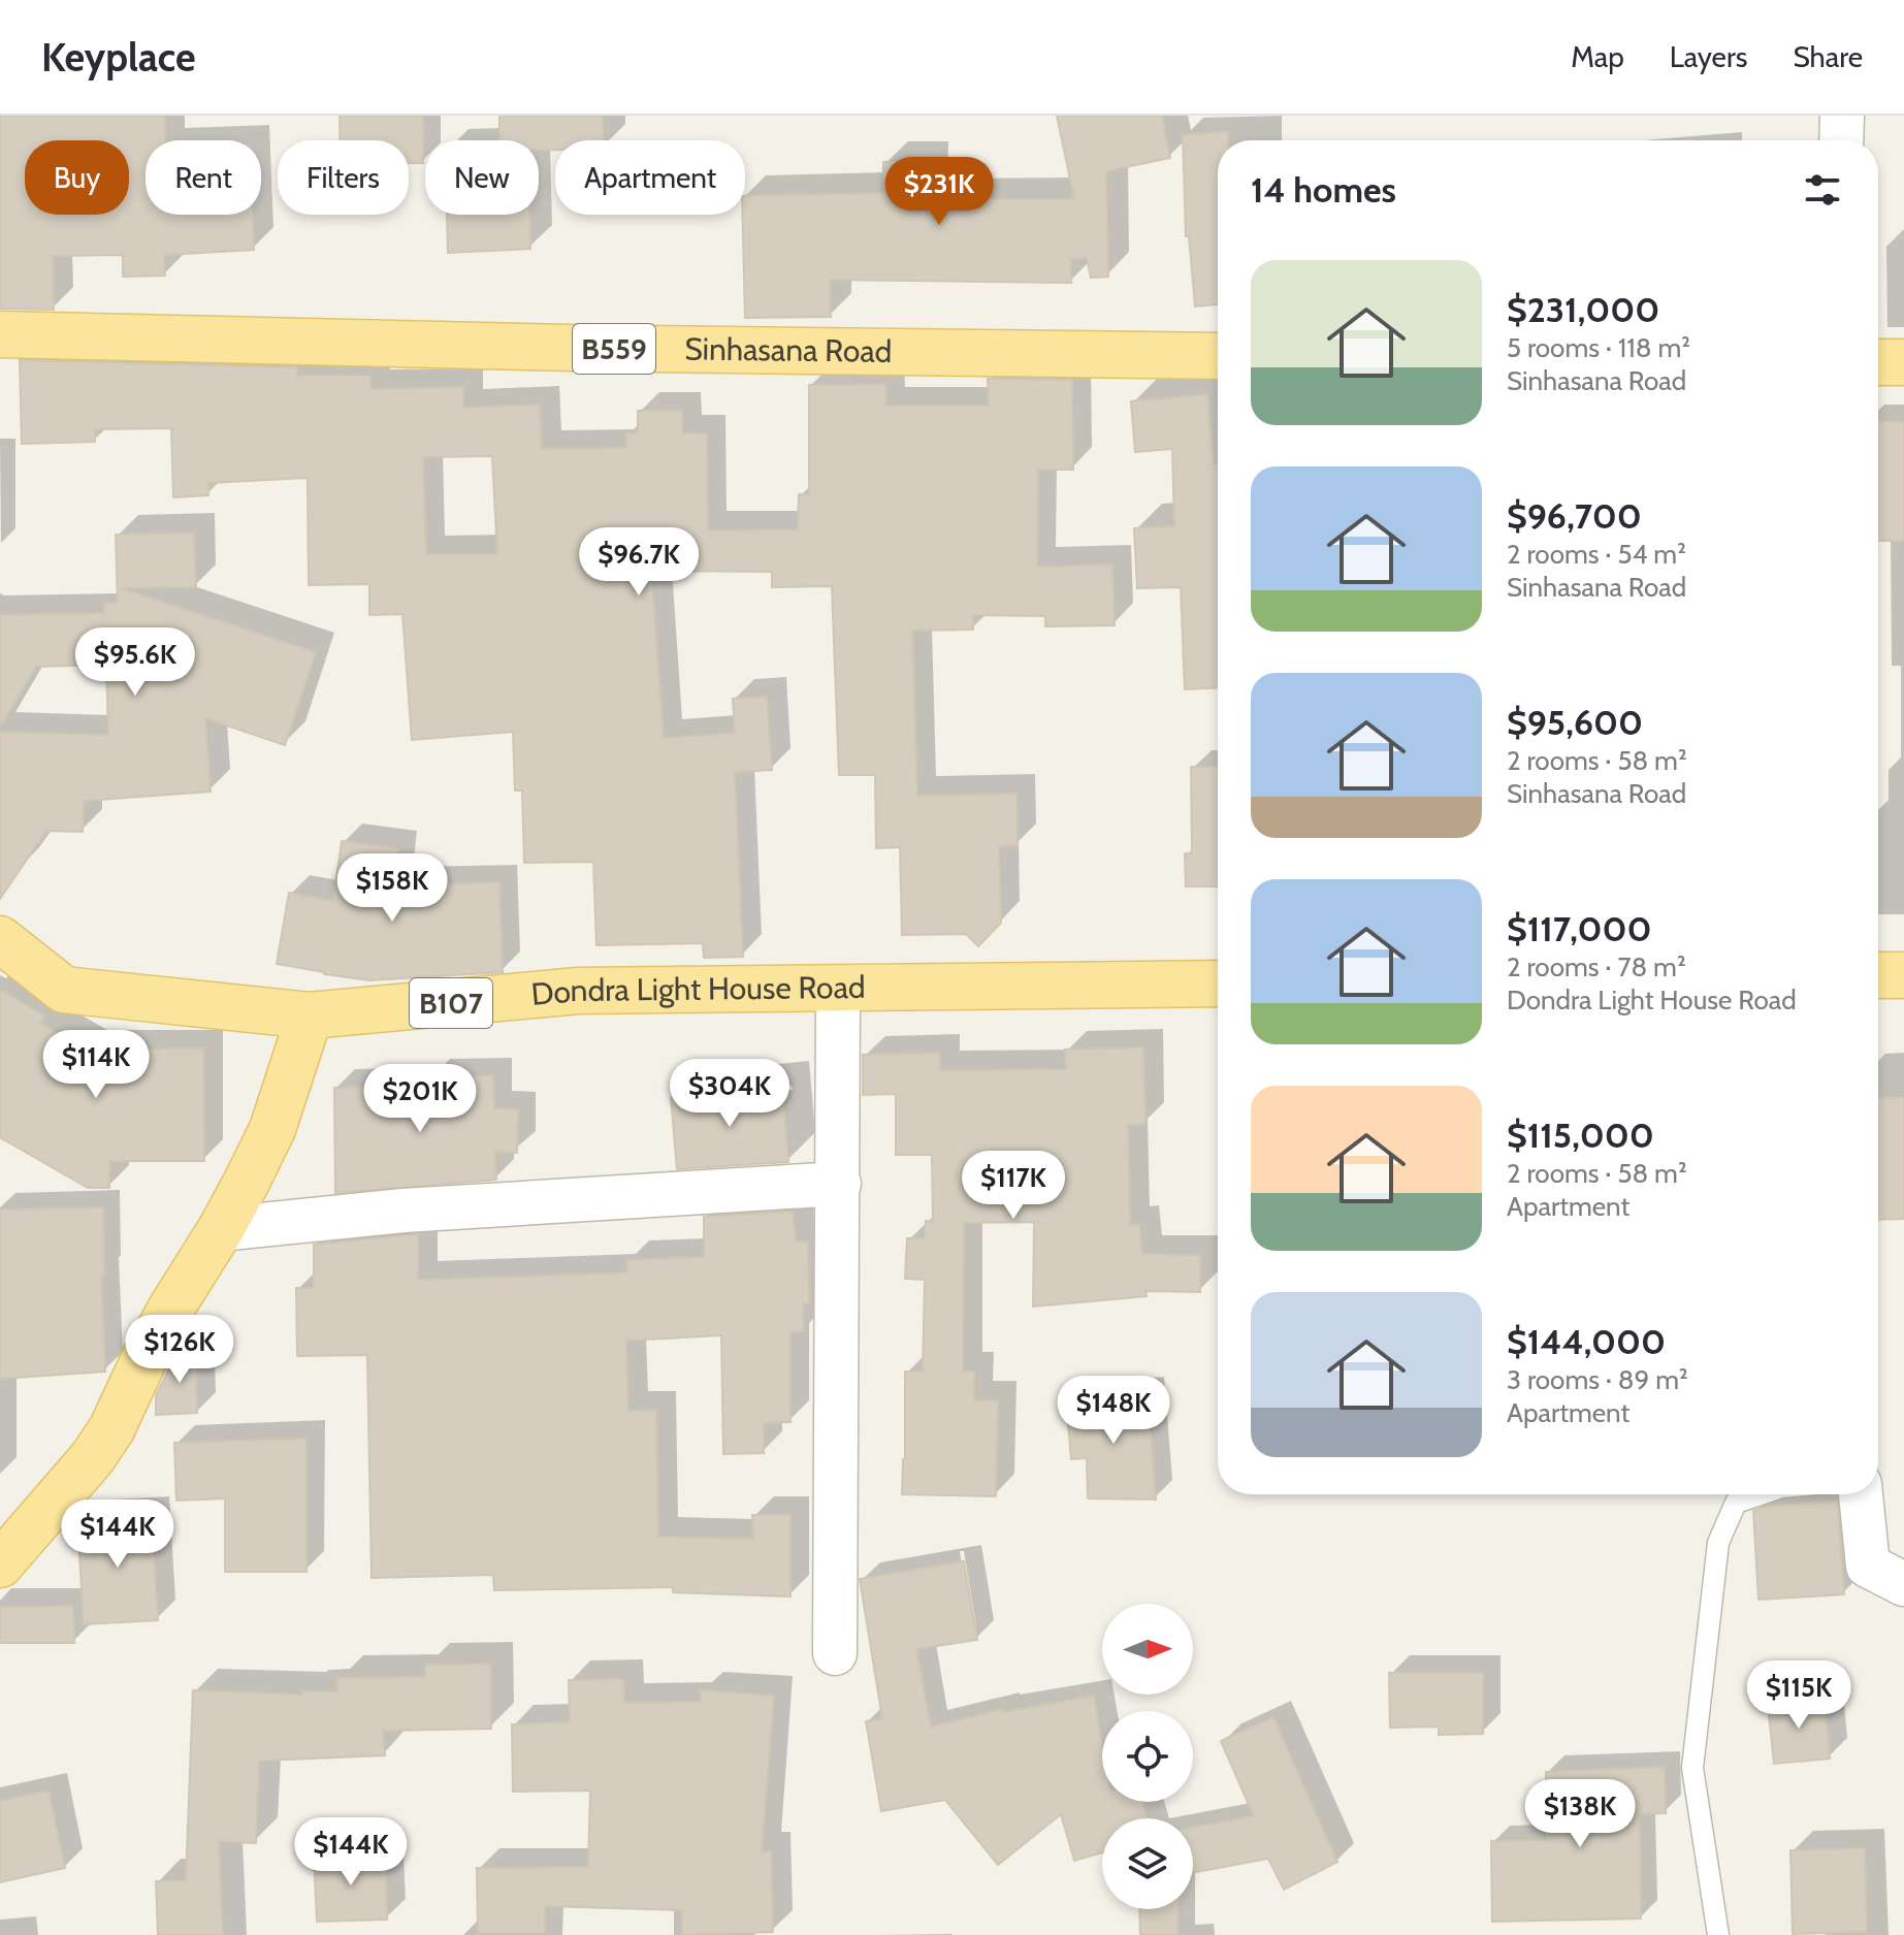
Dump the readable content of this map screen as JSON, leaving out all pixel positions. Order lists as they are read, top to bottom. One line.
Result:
{"streets":{"main road":["B559","Sinhasana Road","Dondra Light House Road","B107"]},"north":"right","page":{"header":"Keyplace","nav":["Map","Layers","Share"],"chip":["Buy","Rent","Filters","New","Apartment"],"heading":"14 homes","price":["$231K","$96.7K","$95.6K","$158K","$114K","$304K","$201K","$117K","$126K","$148K","$144K","$115K","$138K","$144K"],"list":[{"name":"$231,000","note":"5 rooms · 118 m² · Sinhasana Road"},{"name":"$96,700","note":"2 rooms · 54 m² · Sinhasana Road"},{"name":"$95,600","note":"2 rooms · 58 m² · Sinhasana Road"},{"name":"$117,000","note":"2 rooms · 78 m² · Dondra Light House Road"},{"name":"$115,000","note":"2 rooms · 58 m² · Apartment"},{"name":"$144,000","note":"3 rooms · 89 m² · Apartment"}]}}
